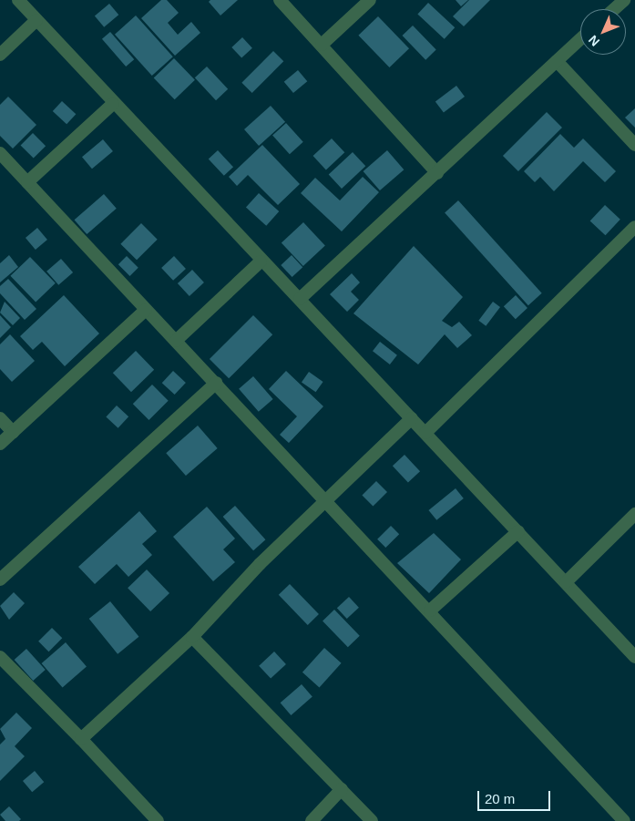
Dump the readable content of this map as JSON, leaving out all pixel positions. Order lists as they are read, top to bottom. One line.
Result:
{"scale_bar":"20 m","north":"bottom left"}
